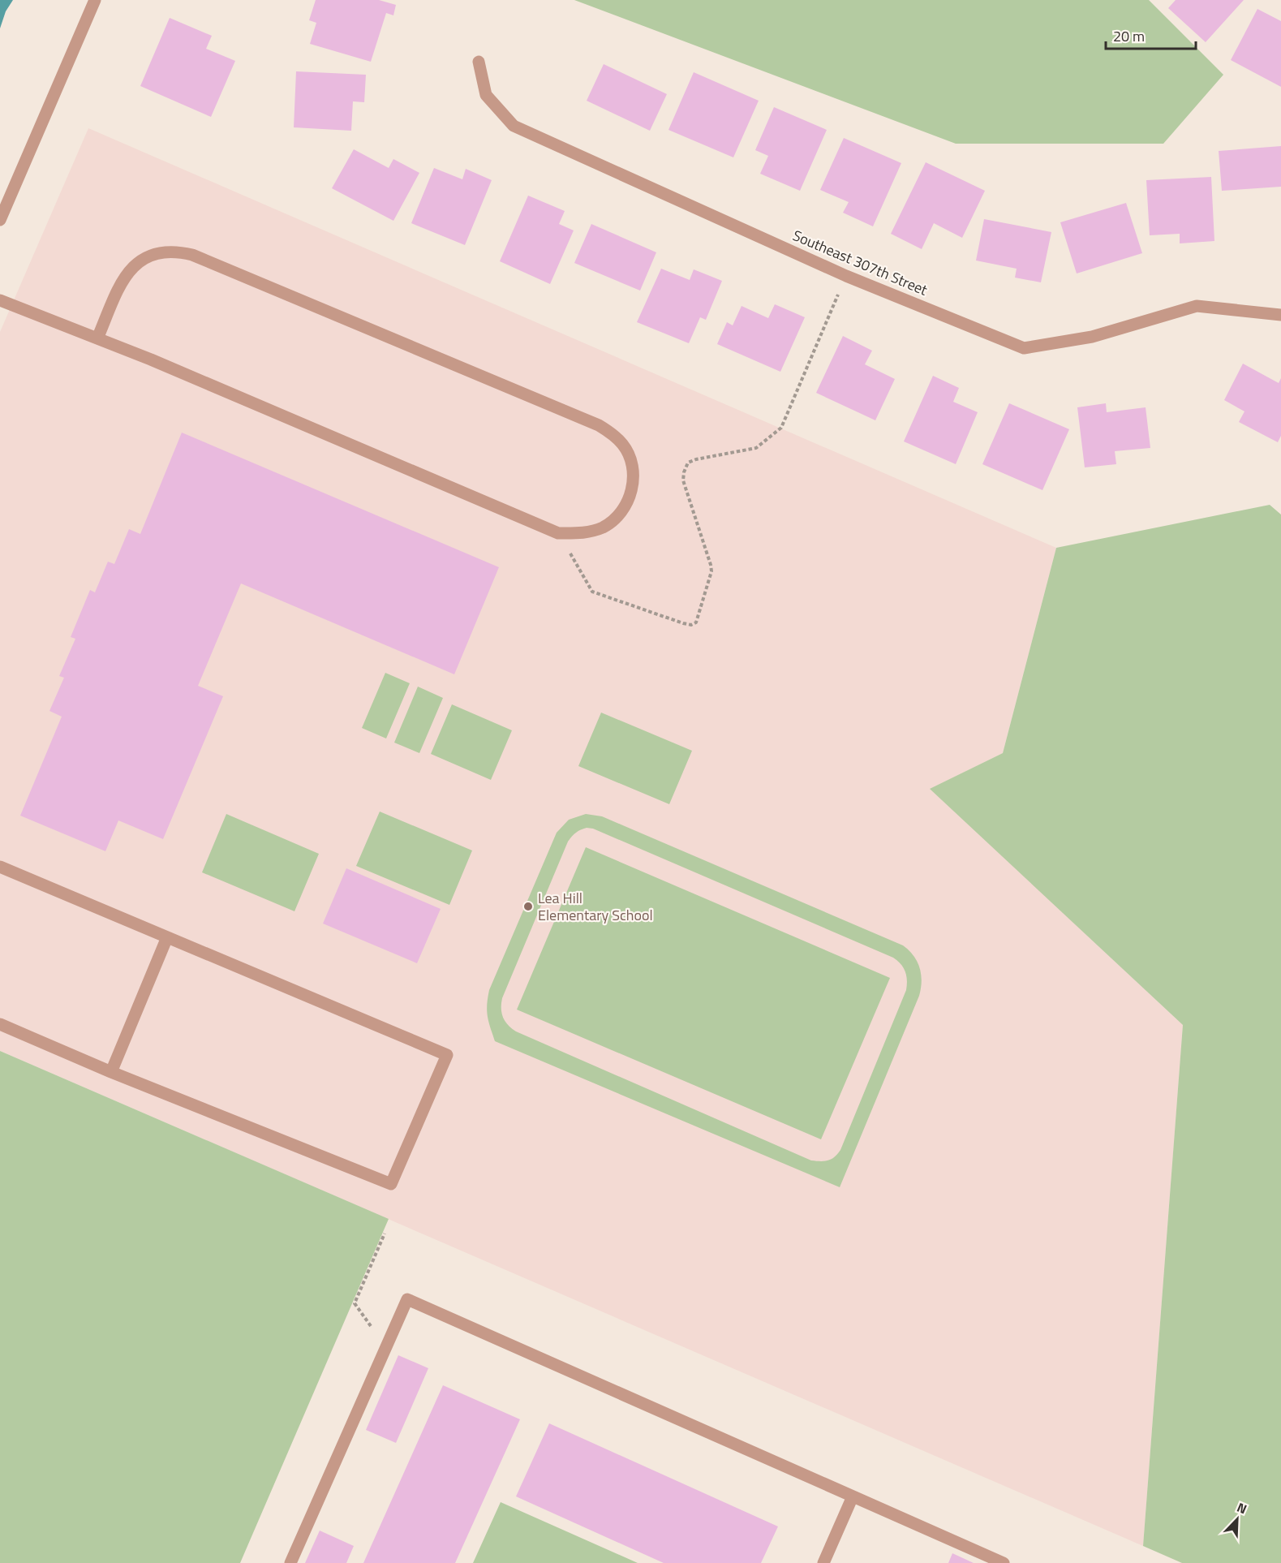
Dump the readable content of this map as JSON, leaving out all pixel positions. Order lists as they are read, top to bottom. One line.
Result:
{"streets":{"street":["Southeast 307th Street"]},"places":["Lea Hill Elementary School"],"scale_bar":"20 m","north":"top right"}
